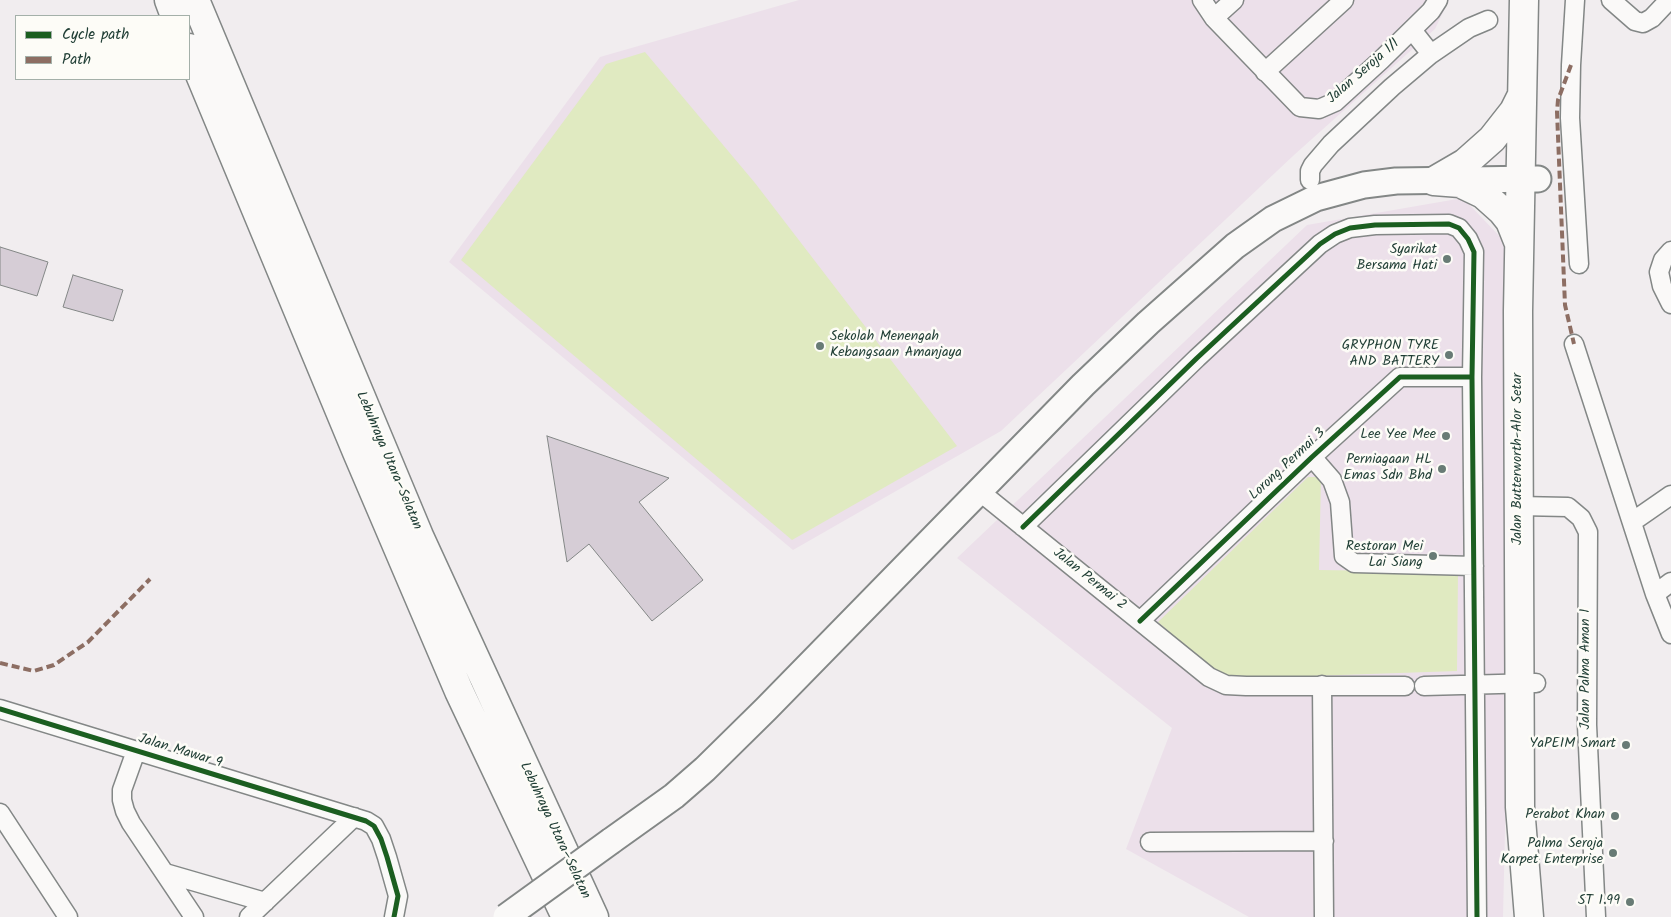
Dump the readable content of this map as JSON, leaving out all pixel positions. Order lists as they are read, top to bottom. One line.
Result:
{"streets":{"main road":["Jalan Butterworth-Alor Setar","Lebuhraya Utara–Selatan"],"street":["Jalan Seroja 1/1","Lorong Permai 3","Jalan Permai 2","Jalan Palma Aman 1","Jalan Mawar 9"]},"crossings":[["Jalan Butterworth-Alor Setar","Jalan Palma Aman 1"],["Lorong Permai 3","Jalan Permai 2"]],"places":["Syarikat Bersama Hati","Sekolah Menengah Kebangsaan Amanjaya","GRYPHON TYRE AND BATTERY","Lee Yee Mee","Perniagaan HL Emas Sdn Bhd","Restoran Mei Lai Siang","YaPEIM Smart","Perabot Khan","Palma Seroja Karpet Enterprise","ST 1.99"],"legend":["Cycle path","Path"]}
